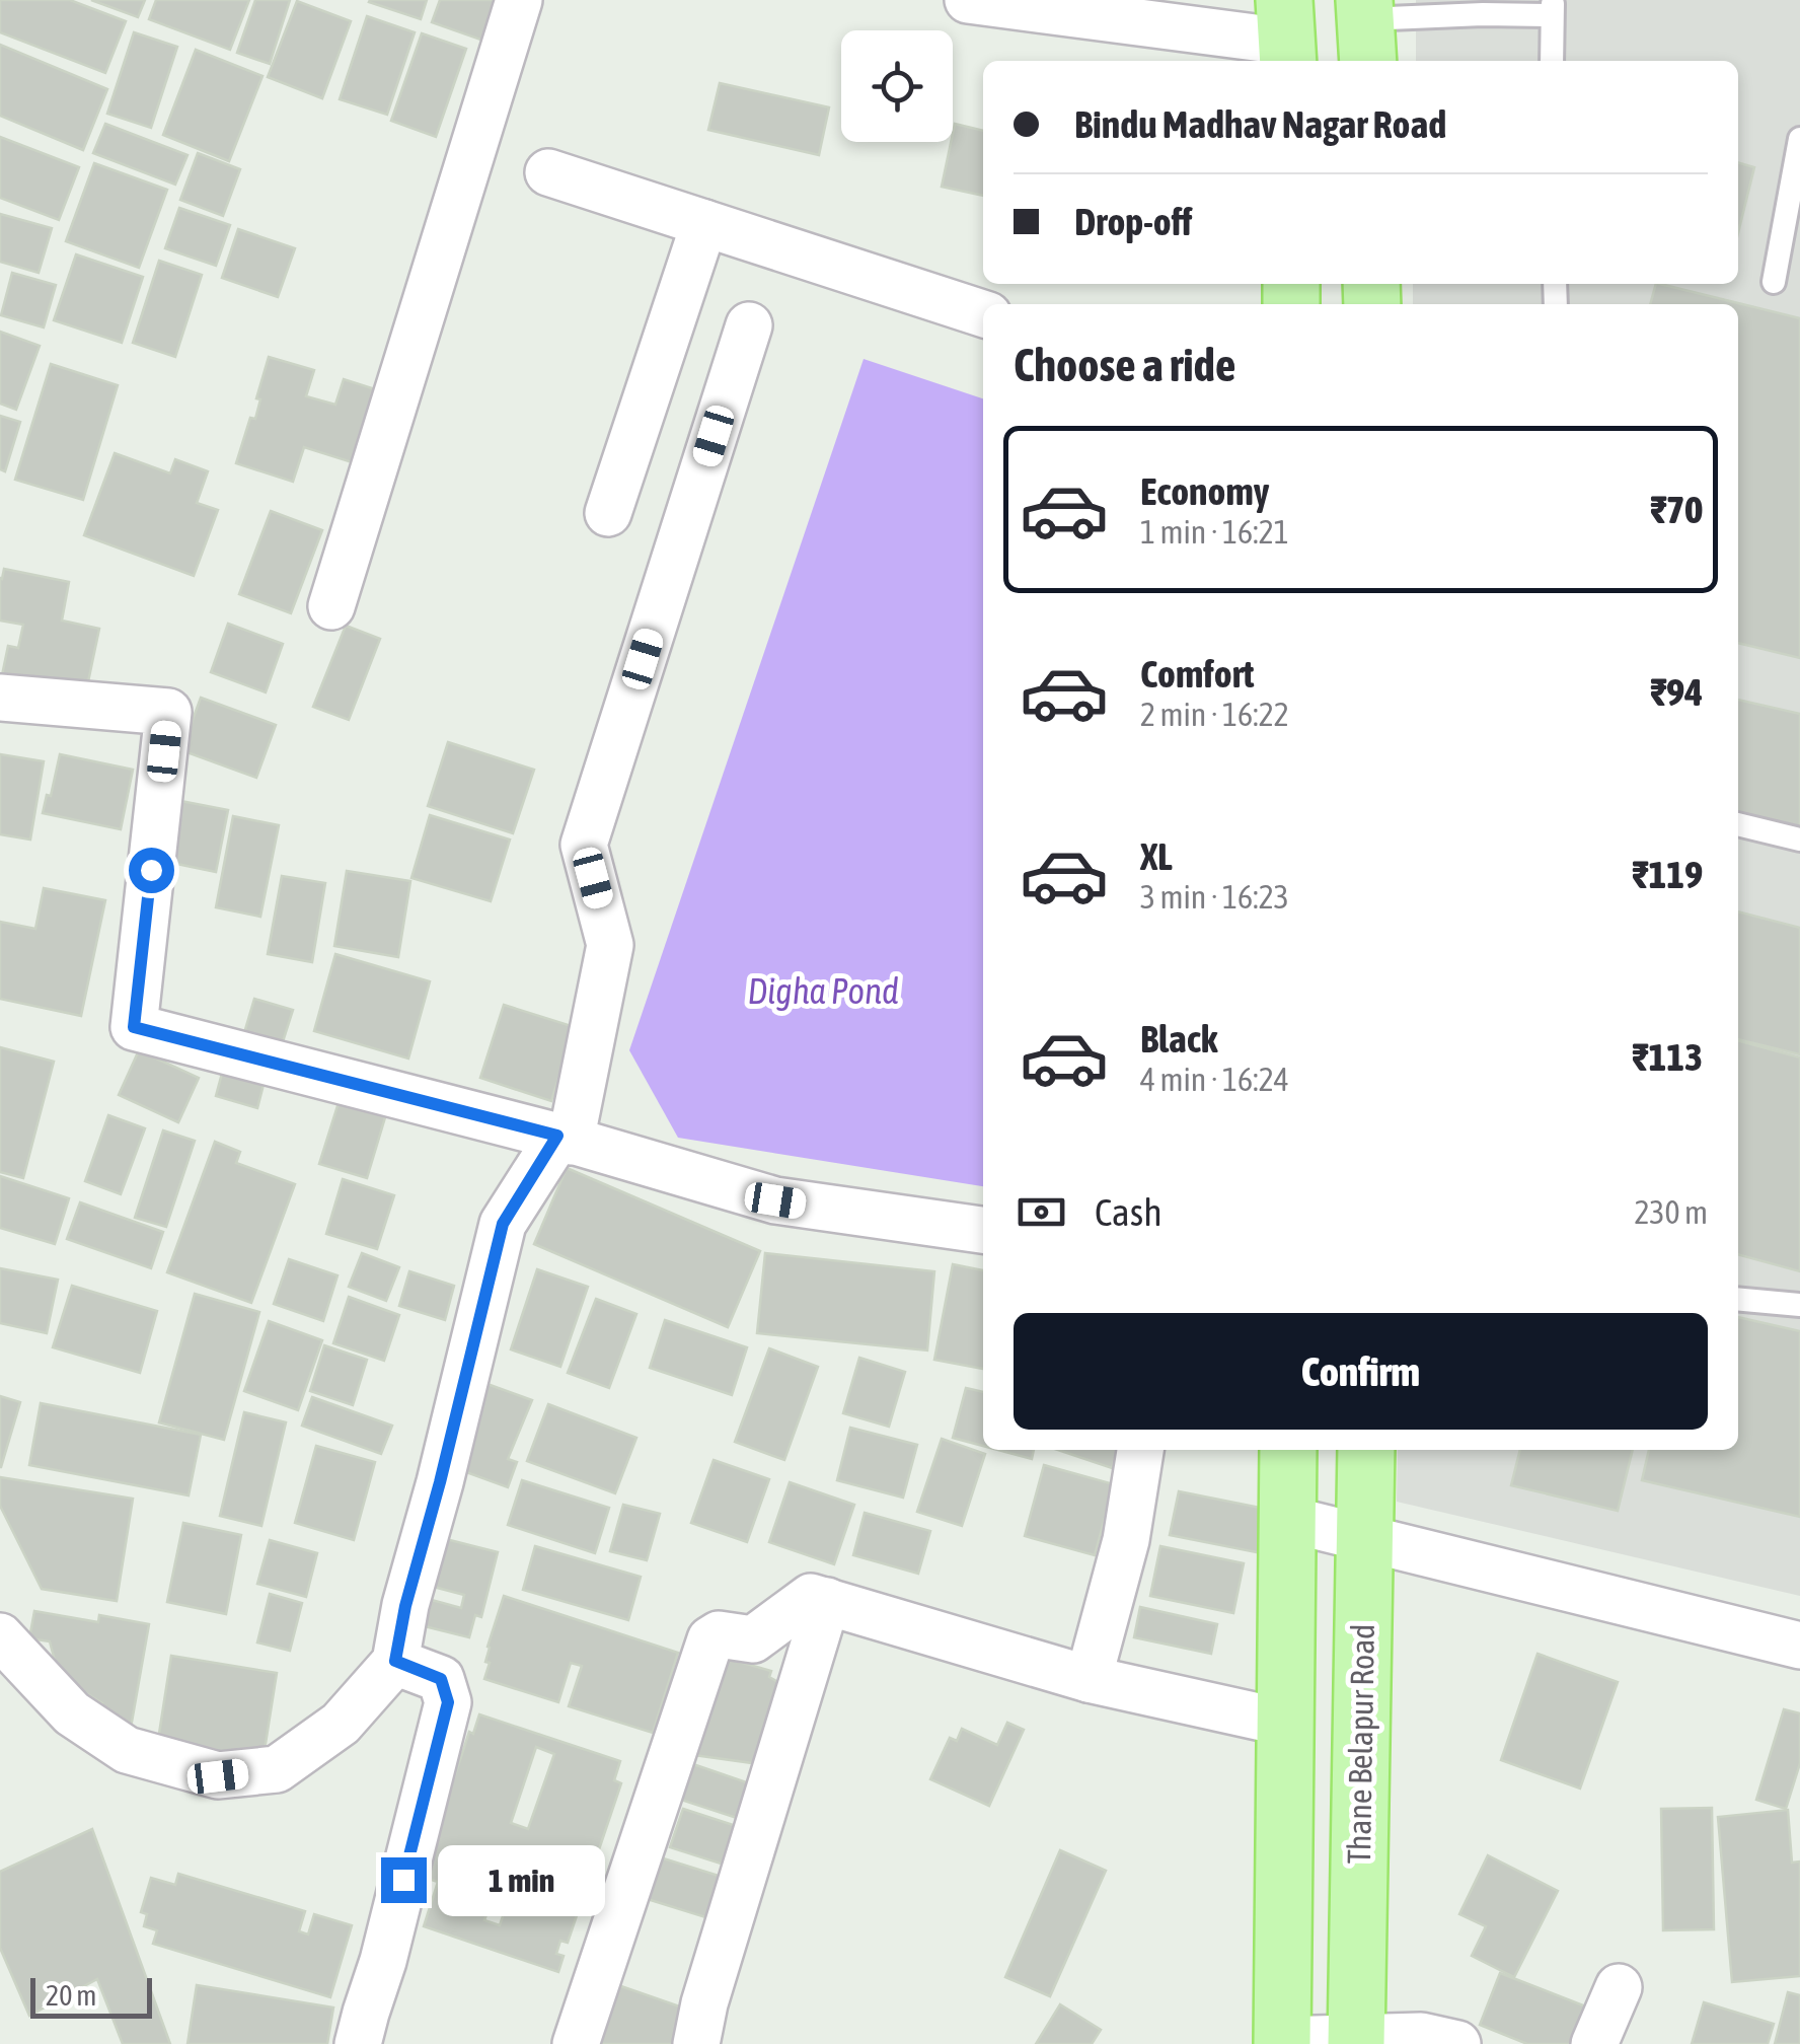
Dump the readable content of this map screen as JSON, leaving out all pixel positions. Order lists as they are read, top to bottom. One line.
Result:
{"streets":{"main road":["Thane Belapur Road"]},"water":["Digha Pond"],"scale_bar":"20 m","page":{"banner":["Bindu Madhav Nagar Road","Drop-off"],"heading":"Choose a ride","list":[{"name":"Economy","note":"1 min · 16:21","value":"₹70"},{"name":"Comfort","note":"2 min · 16:22","value":"₹94"},{"name":"XL","note":"3 min · 16:23","value":"₹119"},{"name":"Black","note":"4 min · 16:24","value":"₹113"}],"pay":["Cash","230 m"],"buttons":"Confirm","bubble":"1 min","scale":"20 m"}}
